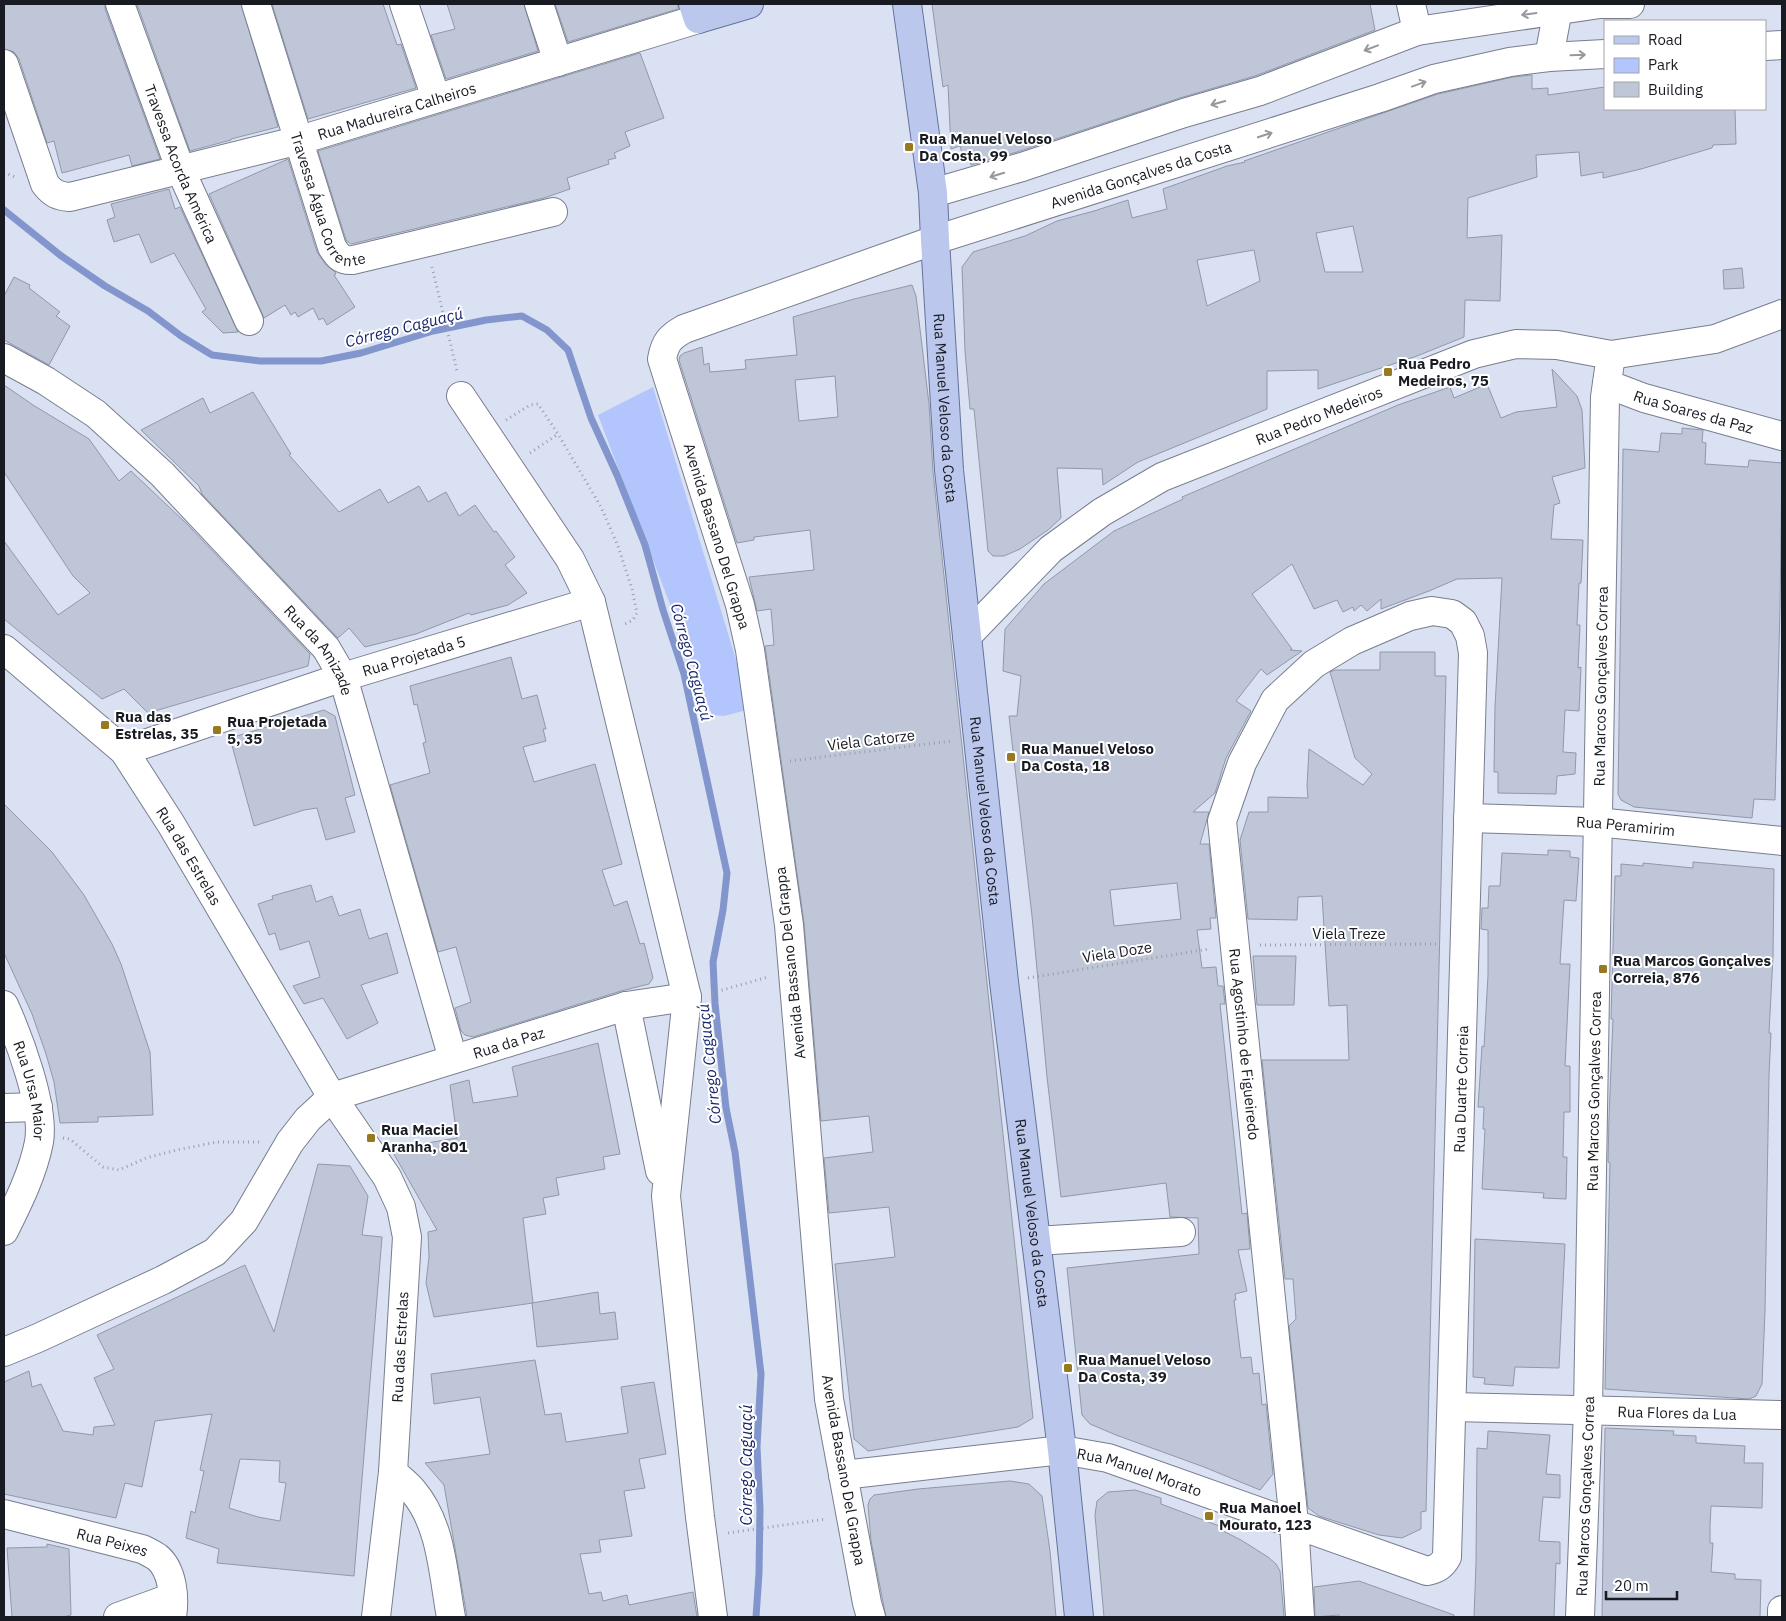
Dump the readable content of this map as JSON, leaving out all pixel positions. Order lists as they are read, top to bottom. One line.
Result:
{"streets":{"main road":["Rua Madureira Calheiros","Rua Manuel Veloso da Costa"],"street":["Travessa Acorda América","Avenida Gonçalves da Costa","Travessa Água Corrente","Rua Soares da Paz","Rua Pedro Medeiros","Avenida Bassano Del Grappa","Rua da Amizade","Rua Projetada 5","Rua Marcos Gonçalves Correa","Rua Peramirim","Rua das Estrelas","Rua da Paz","Rua Agostinho de Figueiredo","Rua Duarte Correia","Rua Ursa Maior","Rua Flores da Lua","Rua Manuel Morato","Rua Peixes"],"path":["Viela Catorze","Viela Treze","Viela Doze"]},"crossings":[["Rua Madureira Calheiros","Travessa Acorda América"],["Rua Madureira Calheiros","Travessa Água Corrente"],["Avenida Gonçalves da Costa","Rua Manuel Veloso da Costa"],["Avenida Gonçalves da Costa","Avenida Bassano Del Grappa"],["Rua Manuel Veloso da Costa","Rua Pedro Medeiros"],["Rua Manuel Veloso da Costa","Viela Catorze"],["Rua Manuel Veloso da Costa","Viela Doze"],["Rua Manuel Veloso da Costa","Rua Manuel Morato"],["Rua Soares da Paz","Rua Marcos Gonçalves Correa"],["Rua Pedro Medeiros","Rua Marcos Gonçalves Correa"],["Avenida Bassano Del Grappa","Viela Catorze"],["Avenida Bassano Del Grappa","Rua Manuel Morato"],["Rua da Amizade","Rua Projetada 5"],["Rua da Amizade","Rua da Paz"],["Rua Projetada 5","Rua das Estrelas"],["Rua Marcos Gonçalves Correa","Rua Peramirim"],["Rua Marcos Gonçalves Correa","Rua Flores da Lua"],["Rua Peramirim","Rua Duarte Correia"],["Rua das Estrelas","Rua da Paz"],["Viela Treze","Viela Doze"],["Viela Treze","Rua Agostinho de Figueiredo"],["Viela Treze","Rua Duarte Correia"],["Viela Doze","Rua Agostinho de Figueiredo"],["Rua Agostinho de Figueiredo","Rua Duarte Correia"],["Rua Agostinho de Figueiredo","Rua Manuel Morato"],["Rua Duarte Correia","Rua Flores da Lua"],["Rua Duarte Correia","Rua Manuel Morato"]],"water":["Córrego Caguaçú"],"places":{"transit":["Rua Manuel Veloso Da Costa, 99","Rua Pedro Medeiros, 75","Rua das Estrelas, 35","Rua Projetada 5, 35","Rua Manuel Veloso Da Costa, 18","Rua Marcos Gonçalves Correia, 876","Rua Maciel Aranha, 801","Rua Manuel Veloso Da Costa, 39","Rua Manoel Mourato, 123"]},"legend":["Road","Park","Building"],"scale_bar":"20 m"}
